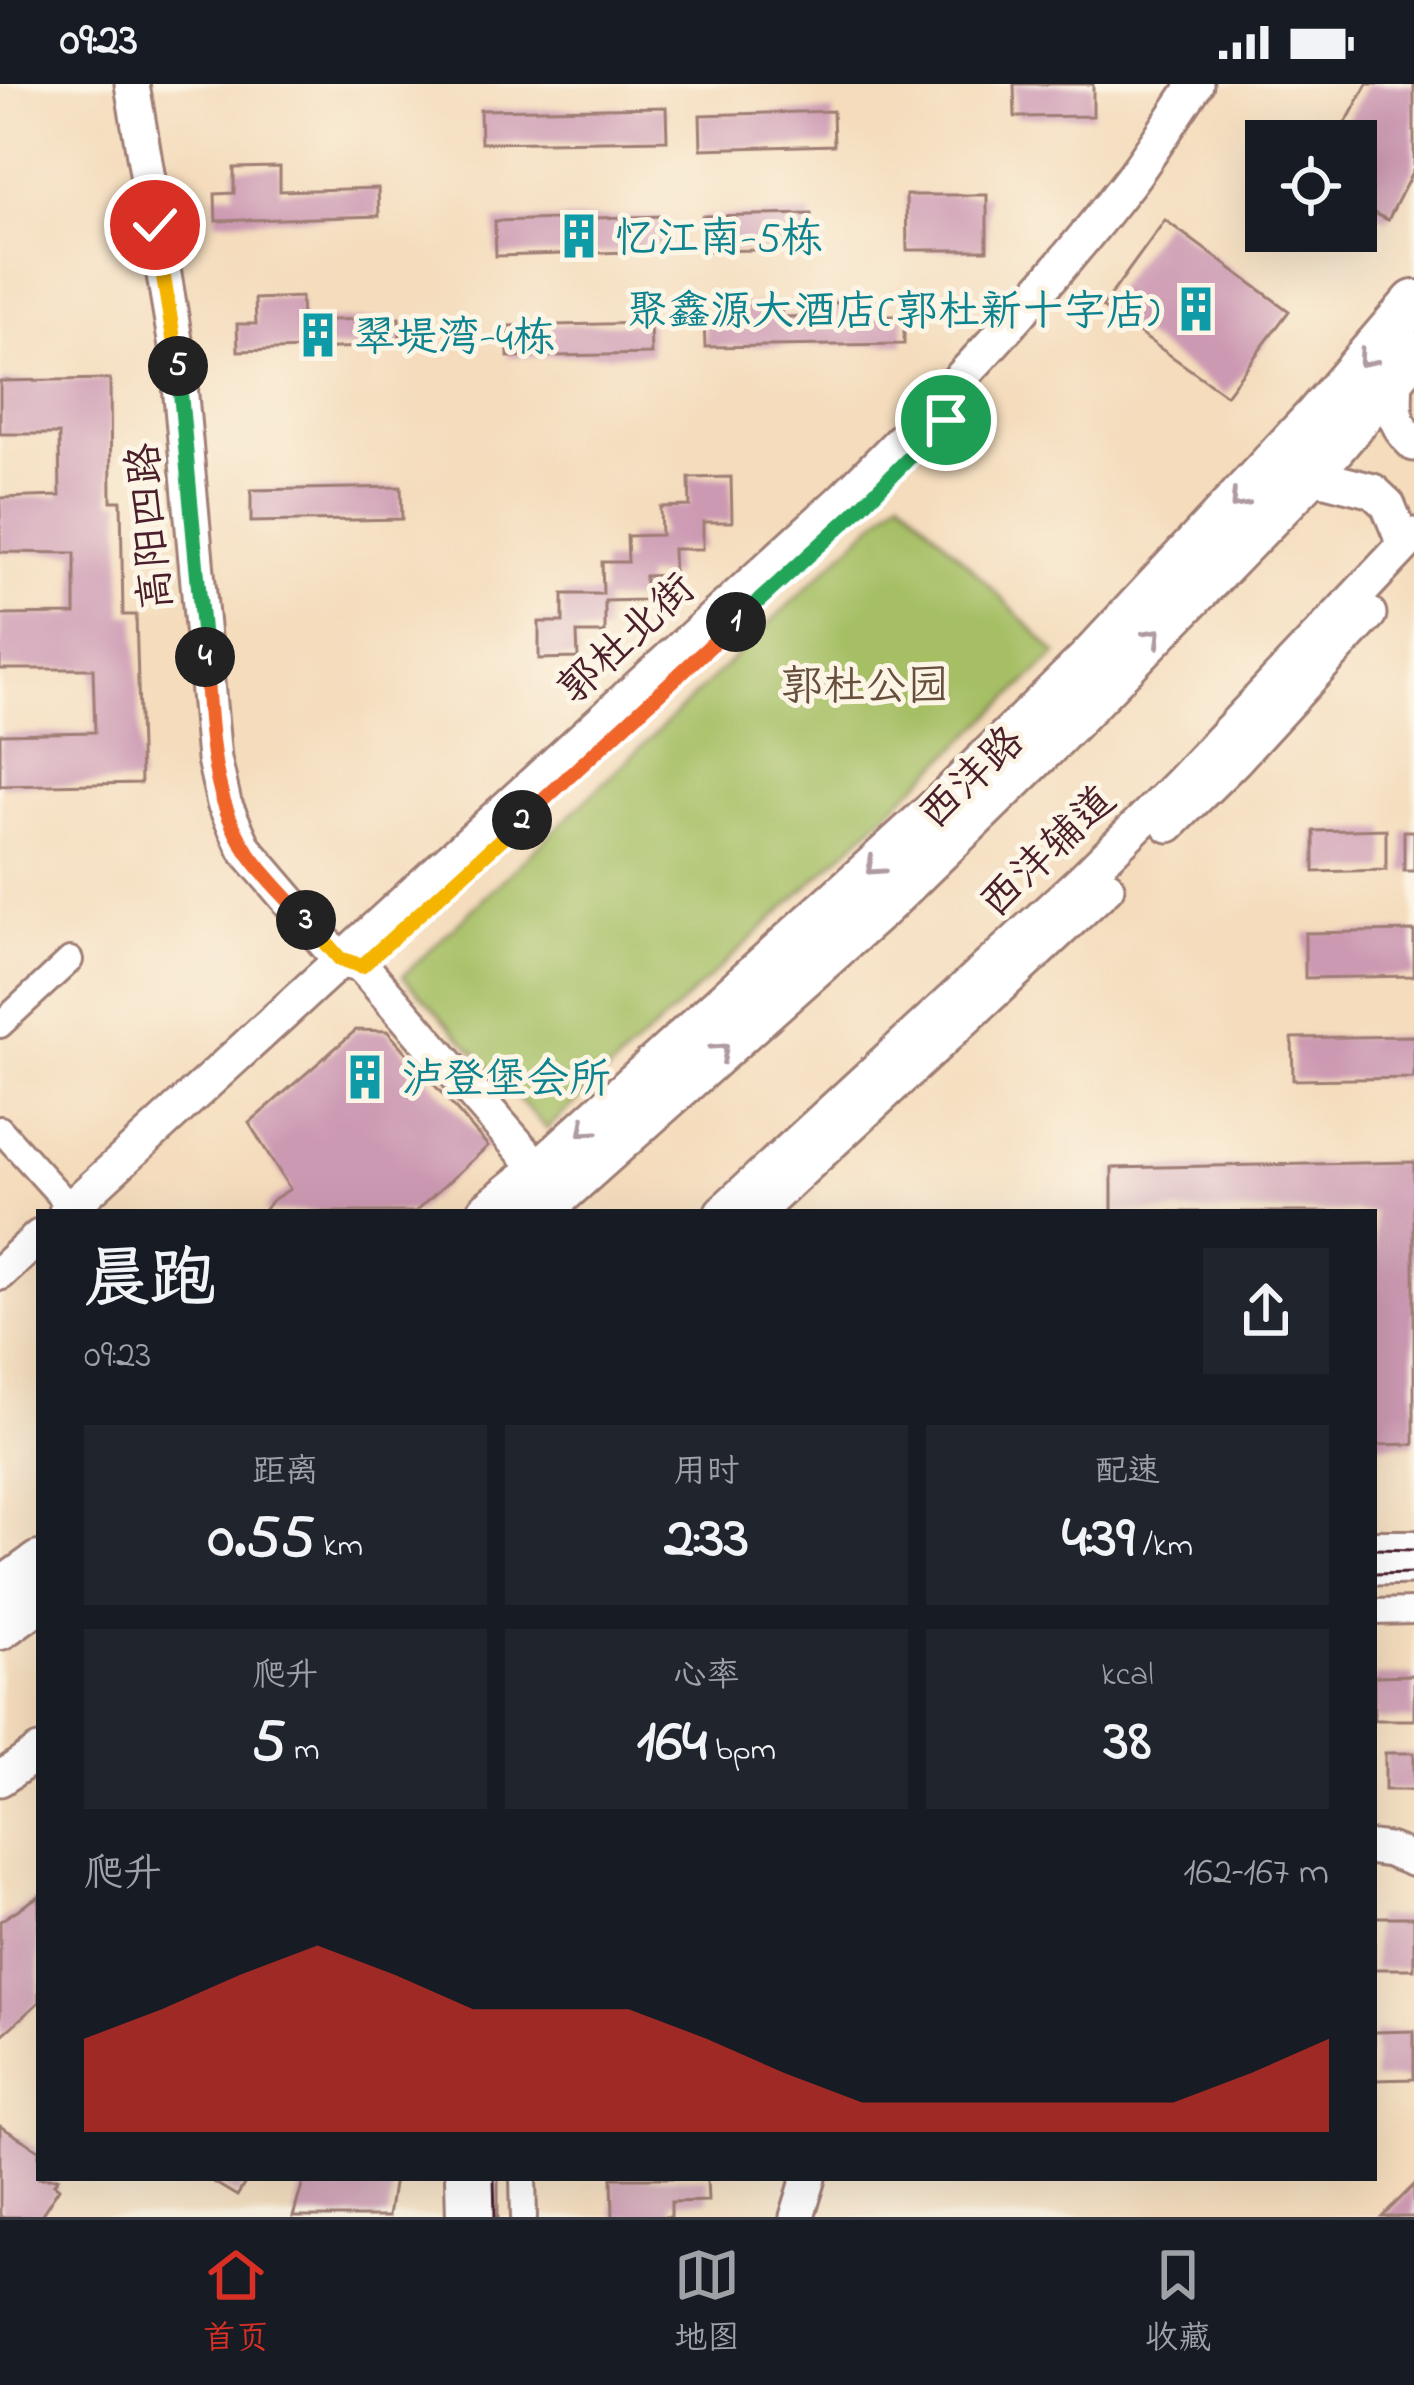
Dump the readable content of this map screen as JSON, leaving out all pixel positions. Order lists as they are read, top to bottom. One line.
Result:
{"streets":{"highway":["西沣路"],"street":["高阳四路","郭杜北街","西沣辅道"]},"crossings":[["高阳四路","郭杜北街"],["高阳四路","西沣路"]],"parks":["郭杜公园"],"places":{"building":["忆江南-5栋","聚鑫源大酒店(郭杜新十字店)","翠堤湾-4栋","泸登堡会所"]},"page":{"status":"09:23","pins":["5","1","4","2","3"],"heading":["晨跑","09:23"],"stats":[["距离","0.55 km"],["用时","2:33"],["配速","4:39 /km"],["爬升","5 m"],["心率","164 bpm"],["kcal","38"]],"chart":["爬升","162–167 m"],"tabs":["首页","地图","收藏"]}}
